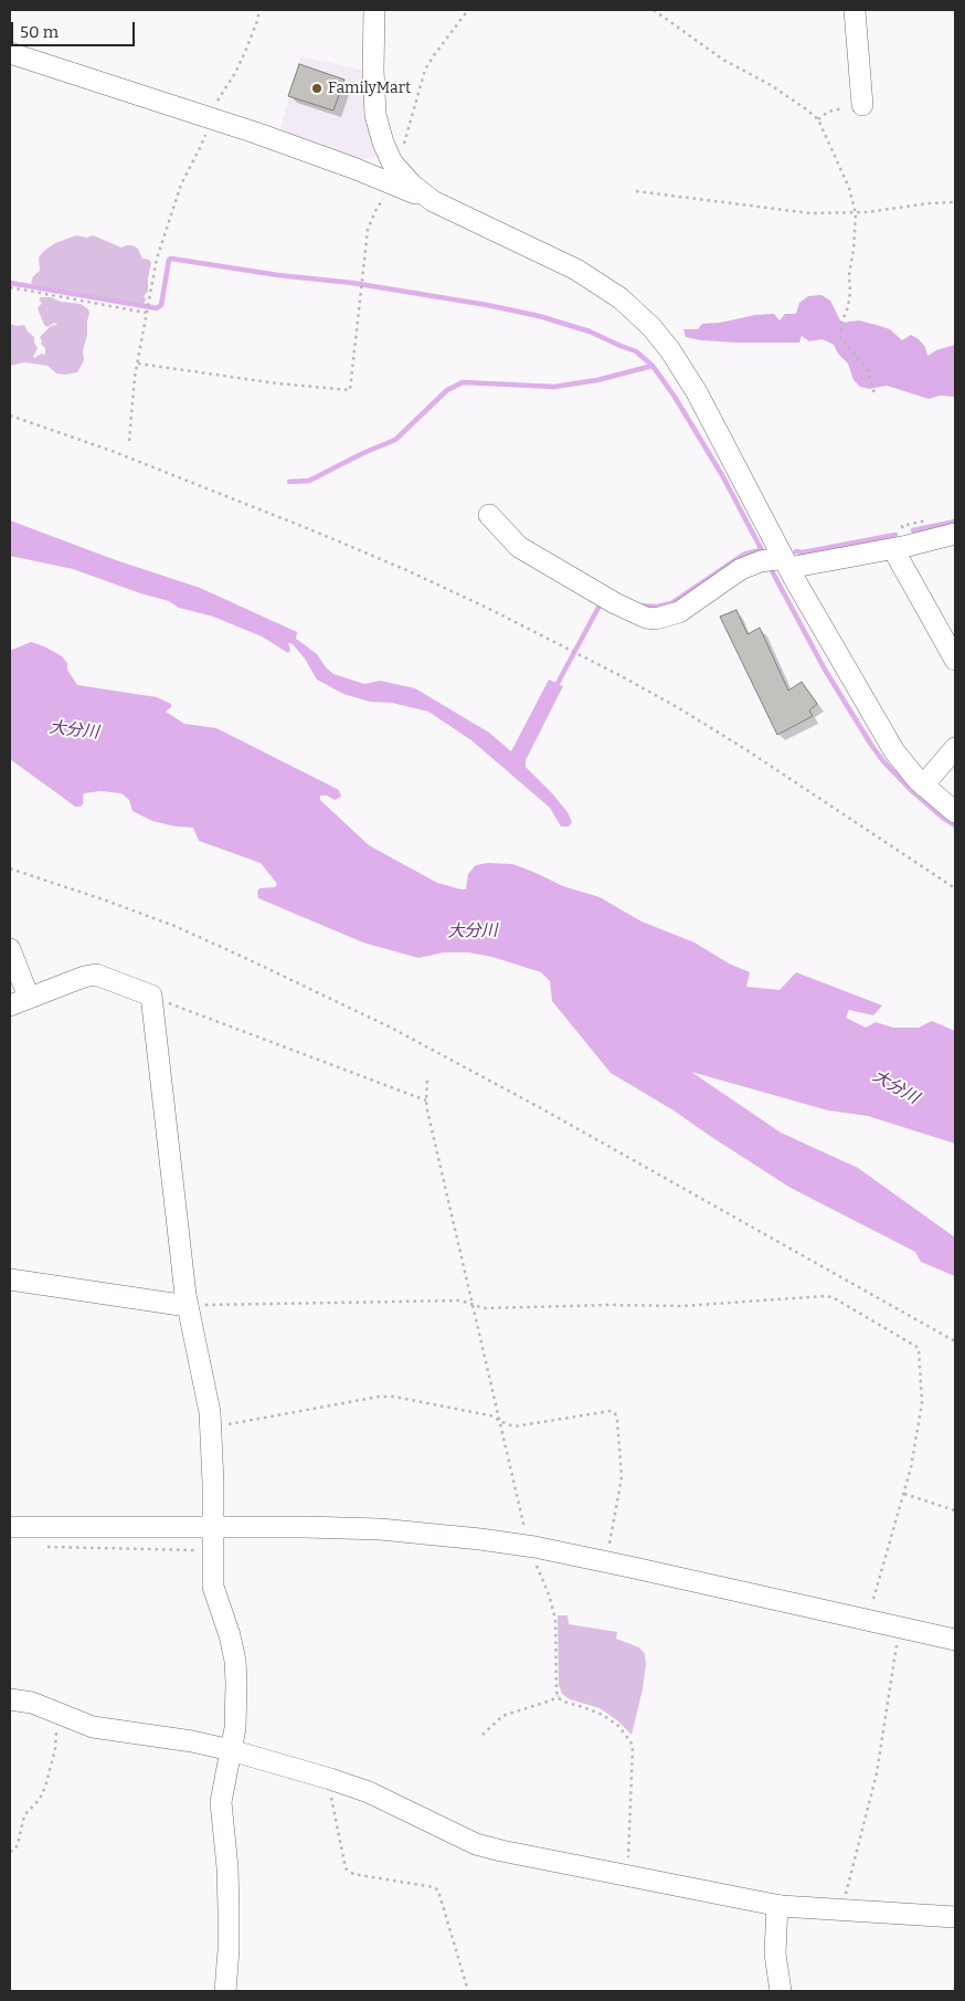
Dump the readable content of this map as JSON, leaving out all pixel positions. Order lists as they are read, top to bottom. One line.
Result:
{"water":["大分川"],"places":["FamilyMart"],"scale_bar":"50 m"}
